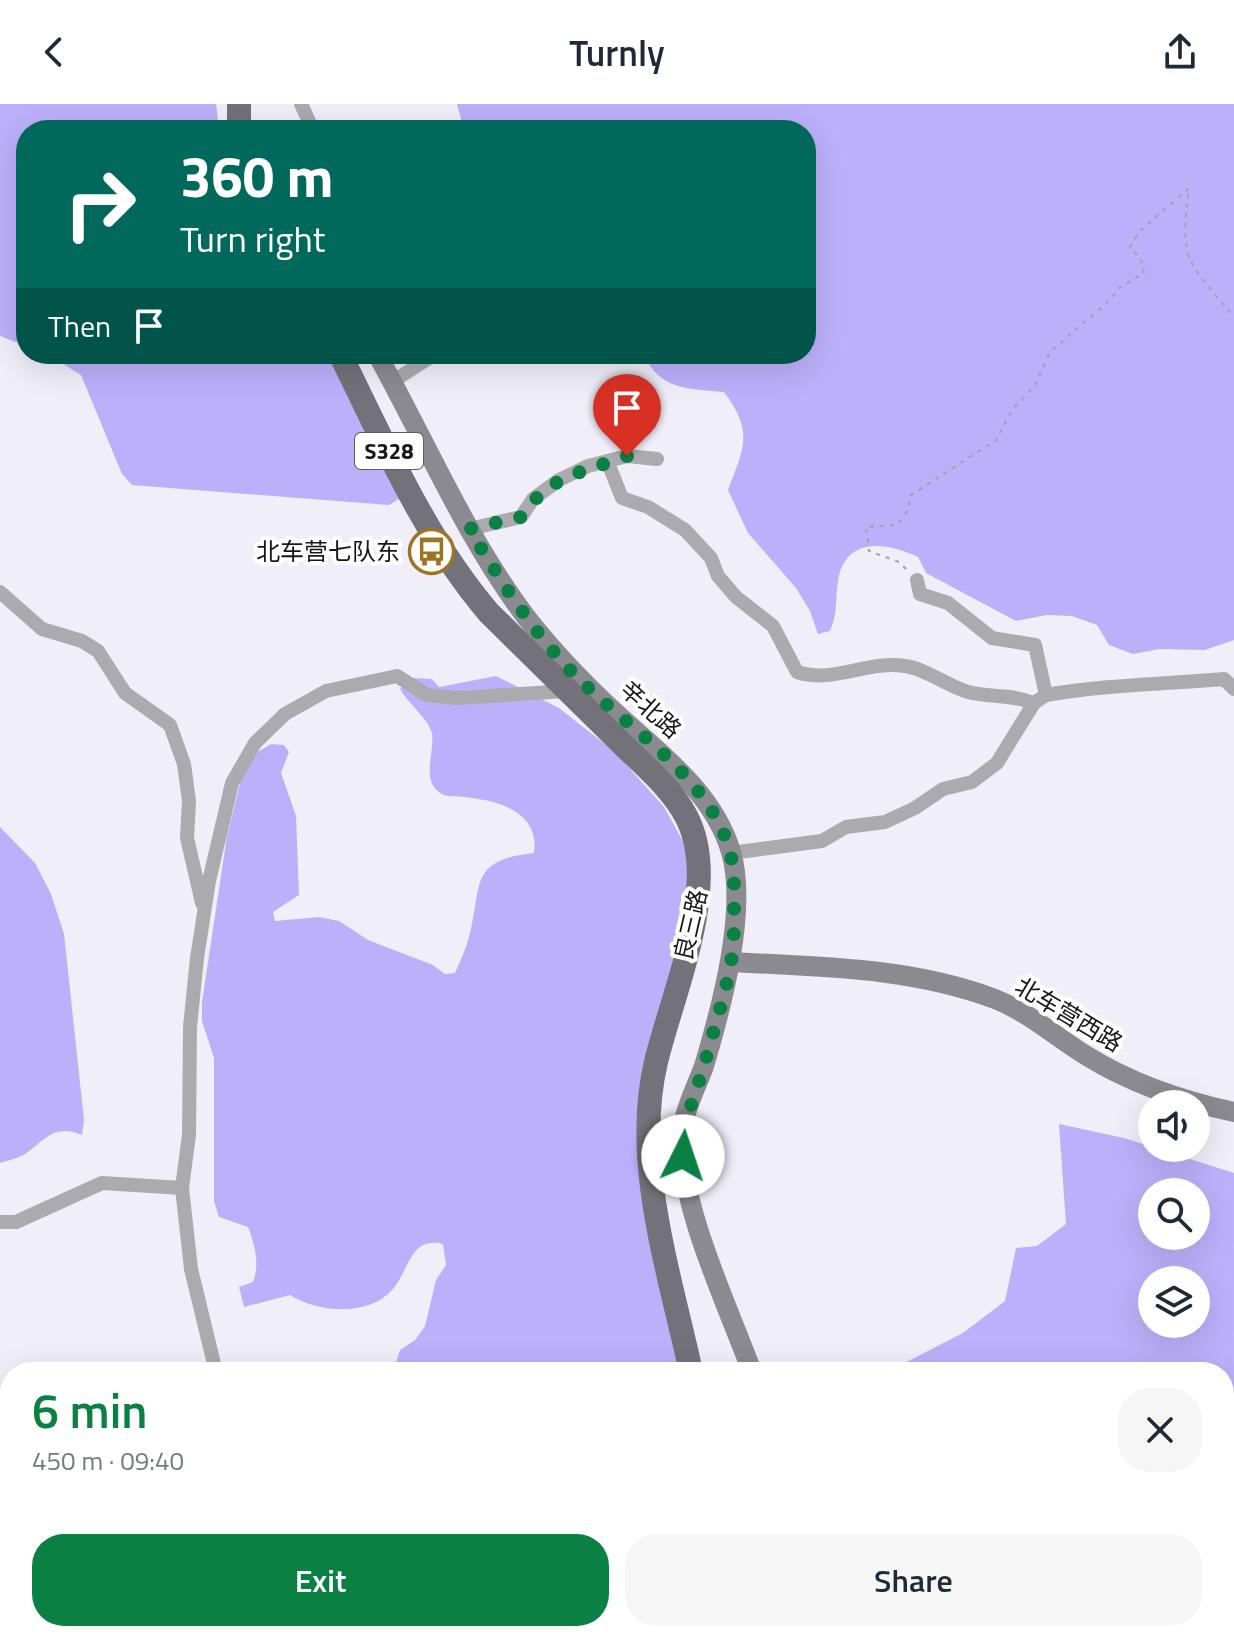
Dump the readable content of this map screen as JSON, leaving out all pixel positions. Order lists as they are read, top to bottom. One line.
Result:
{"streets":{"main road":["S328","良三路"],"street":["辛北路","北车营西路"]},"crossings":[["辛北路","北车营西路"]],"places":{"bus stop":["北车营七队东"]},"page":{"header":"Turnly","turn":["360 m","Turn right"],"then":"Then","heading":["6 min","450 m · 09:40"],"buttons":["Exit","Share"]}}
